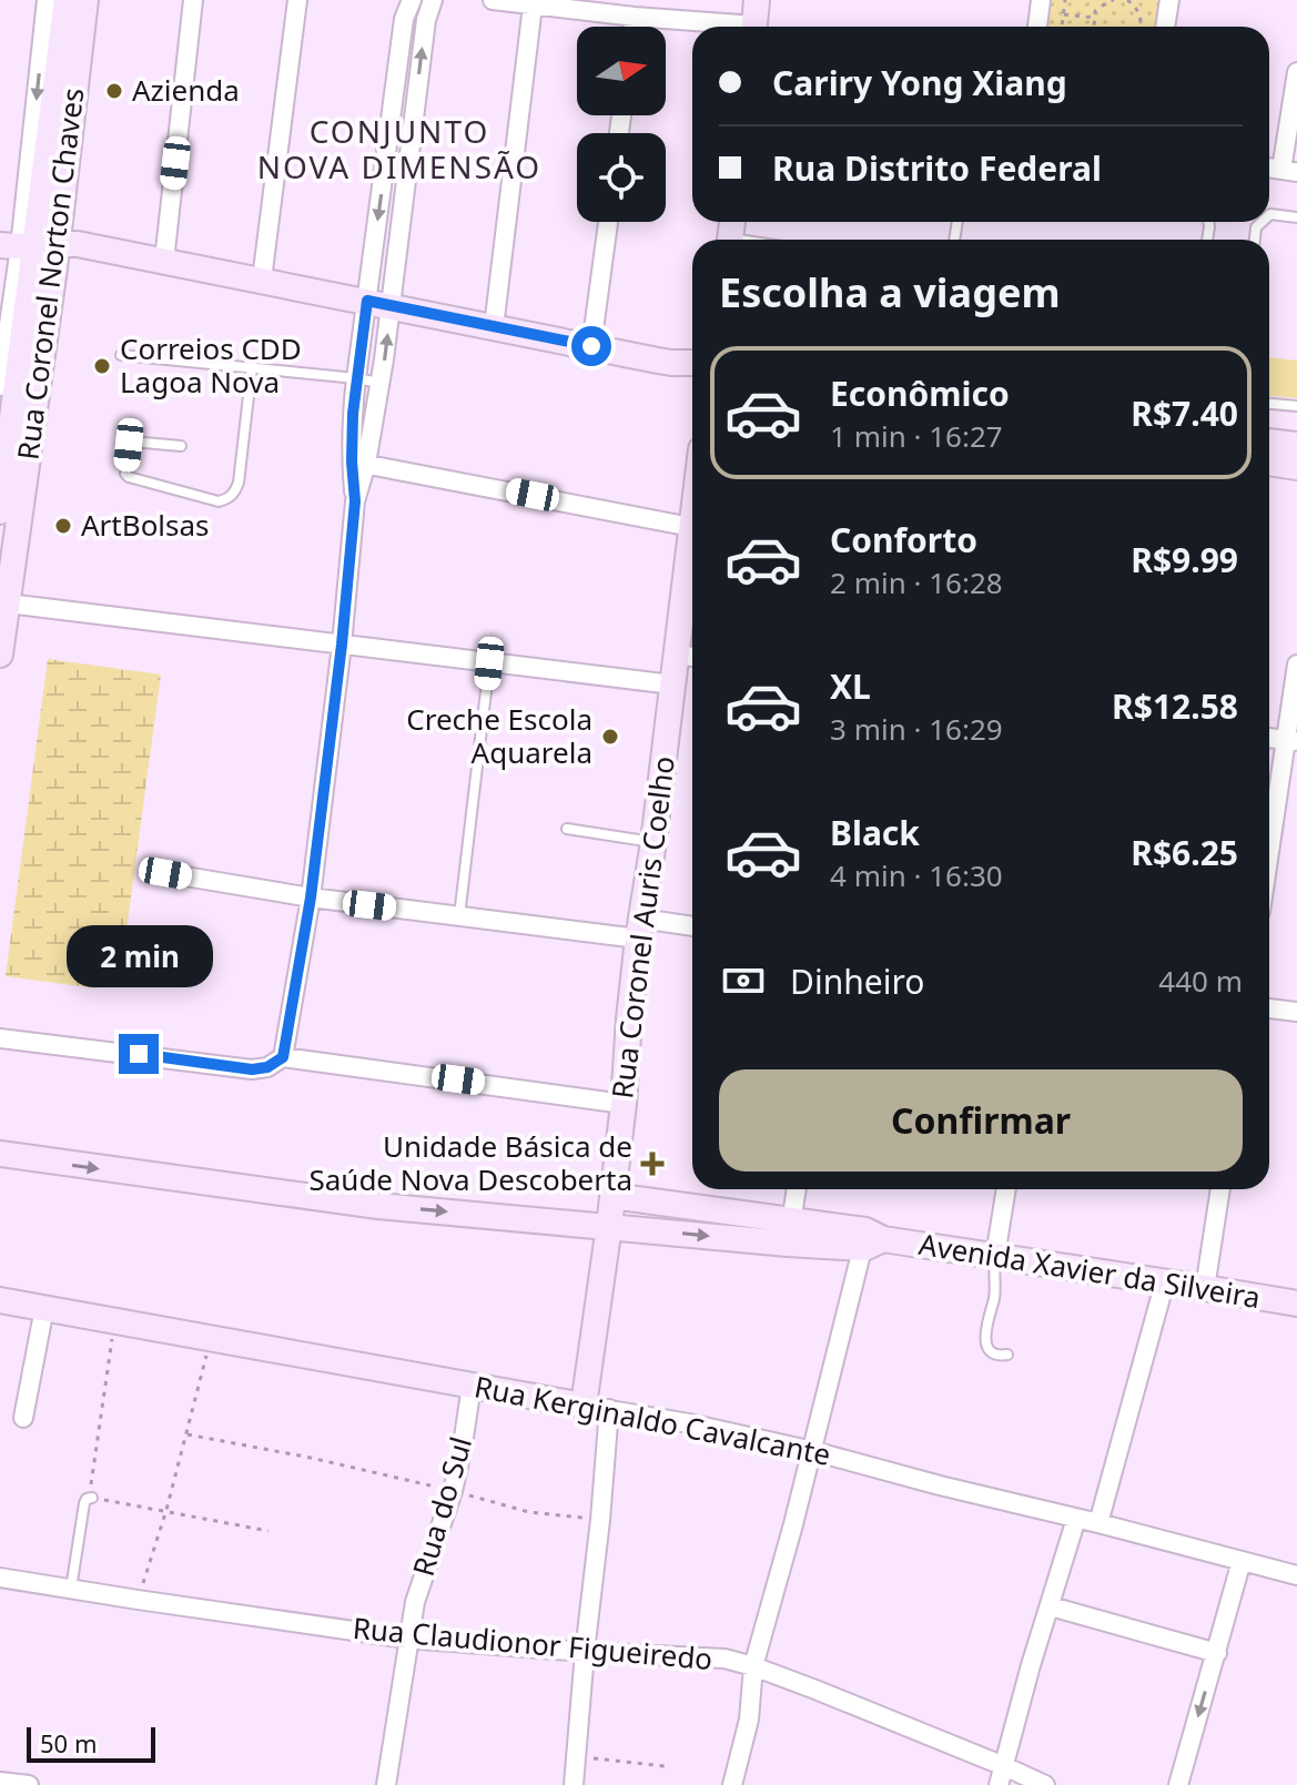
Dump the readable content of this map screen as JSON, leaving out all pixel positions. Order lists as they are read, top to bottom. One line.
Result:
{"streets":{"street":["Rua Coronel Norton Chaves","Rua Coronel Auris Coelho","Avenida Xavier da Silveira","Rua Kerginaldo Cavalcante","Rua do Sul","Rua Claudionor Figueiredo"]},"crossings":[["Rua Coronel Auris Coelho","Avenida Xavier da Silveira"],["Rua Coronel Auris Coelho","Rua Kerginaldo Cavalcante"],["Rua Kerginaldo Cavalcante","Rua do Sul"],["Rua do Sul","Rua Claudionor Figueiredo"]],"districts":["CONJUNTO NOVA DIMENSÃO"],"places":{"other":["Azienda","Correios CDD Lagoa Nova","ArtBolsas","Creche Escola Aquarela"],"health":["Unidade Básica de Saúde Nova Descoberta"]},"scale_bar":"50 m","north":"right","page":{"banner":["Cariry Yong Xiang","Rua Distrito Federal"],"heading":"Escolha a viagem","list":[{"name":"Econômico","note":"1 min · 16:27","value":"R$7.40"},{"name":"Conforto","note":"2 min · 16:28","value":"R$9.99"},{"name":"XL","note":"3 min · 16:29","value":"R$12.58"},{"name":"Black","note":"4 min · 16:30","value":"R$6.25"}],"bubble":"2 min","pay":["Dinheiro","440 m"],"buttons":"Confirmar","scale":"50 m"}}
